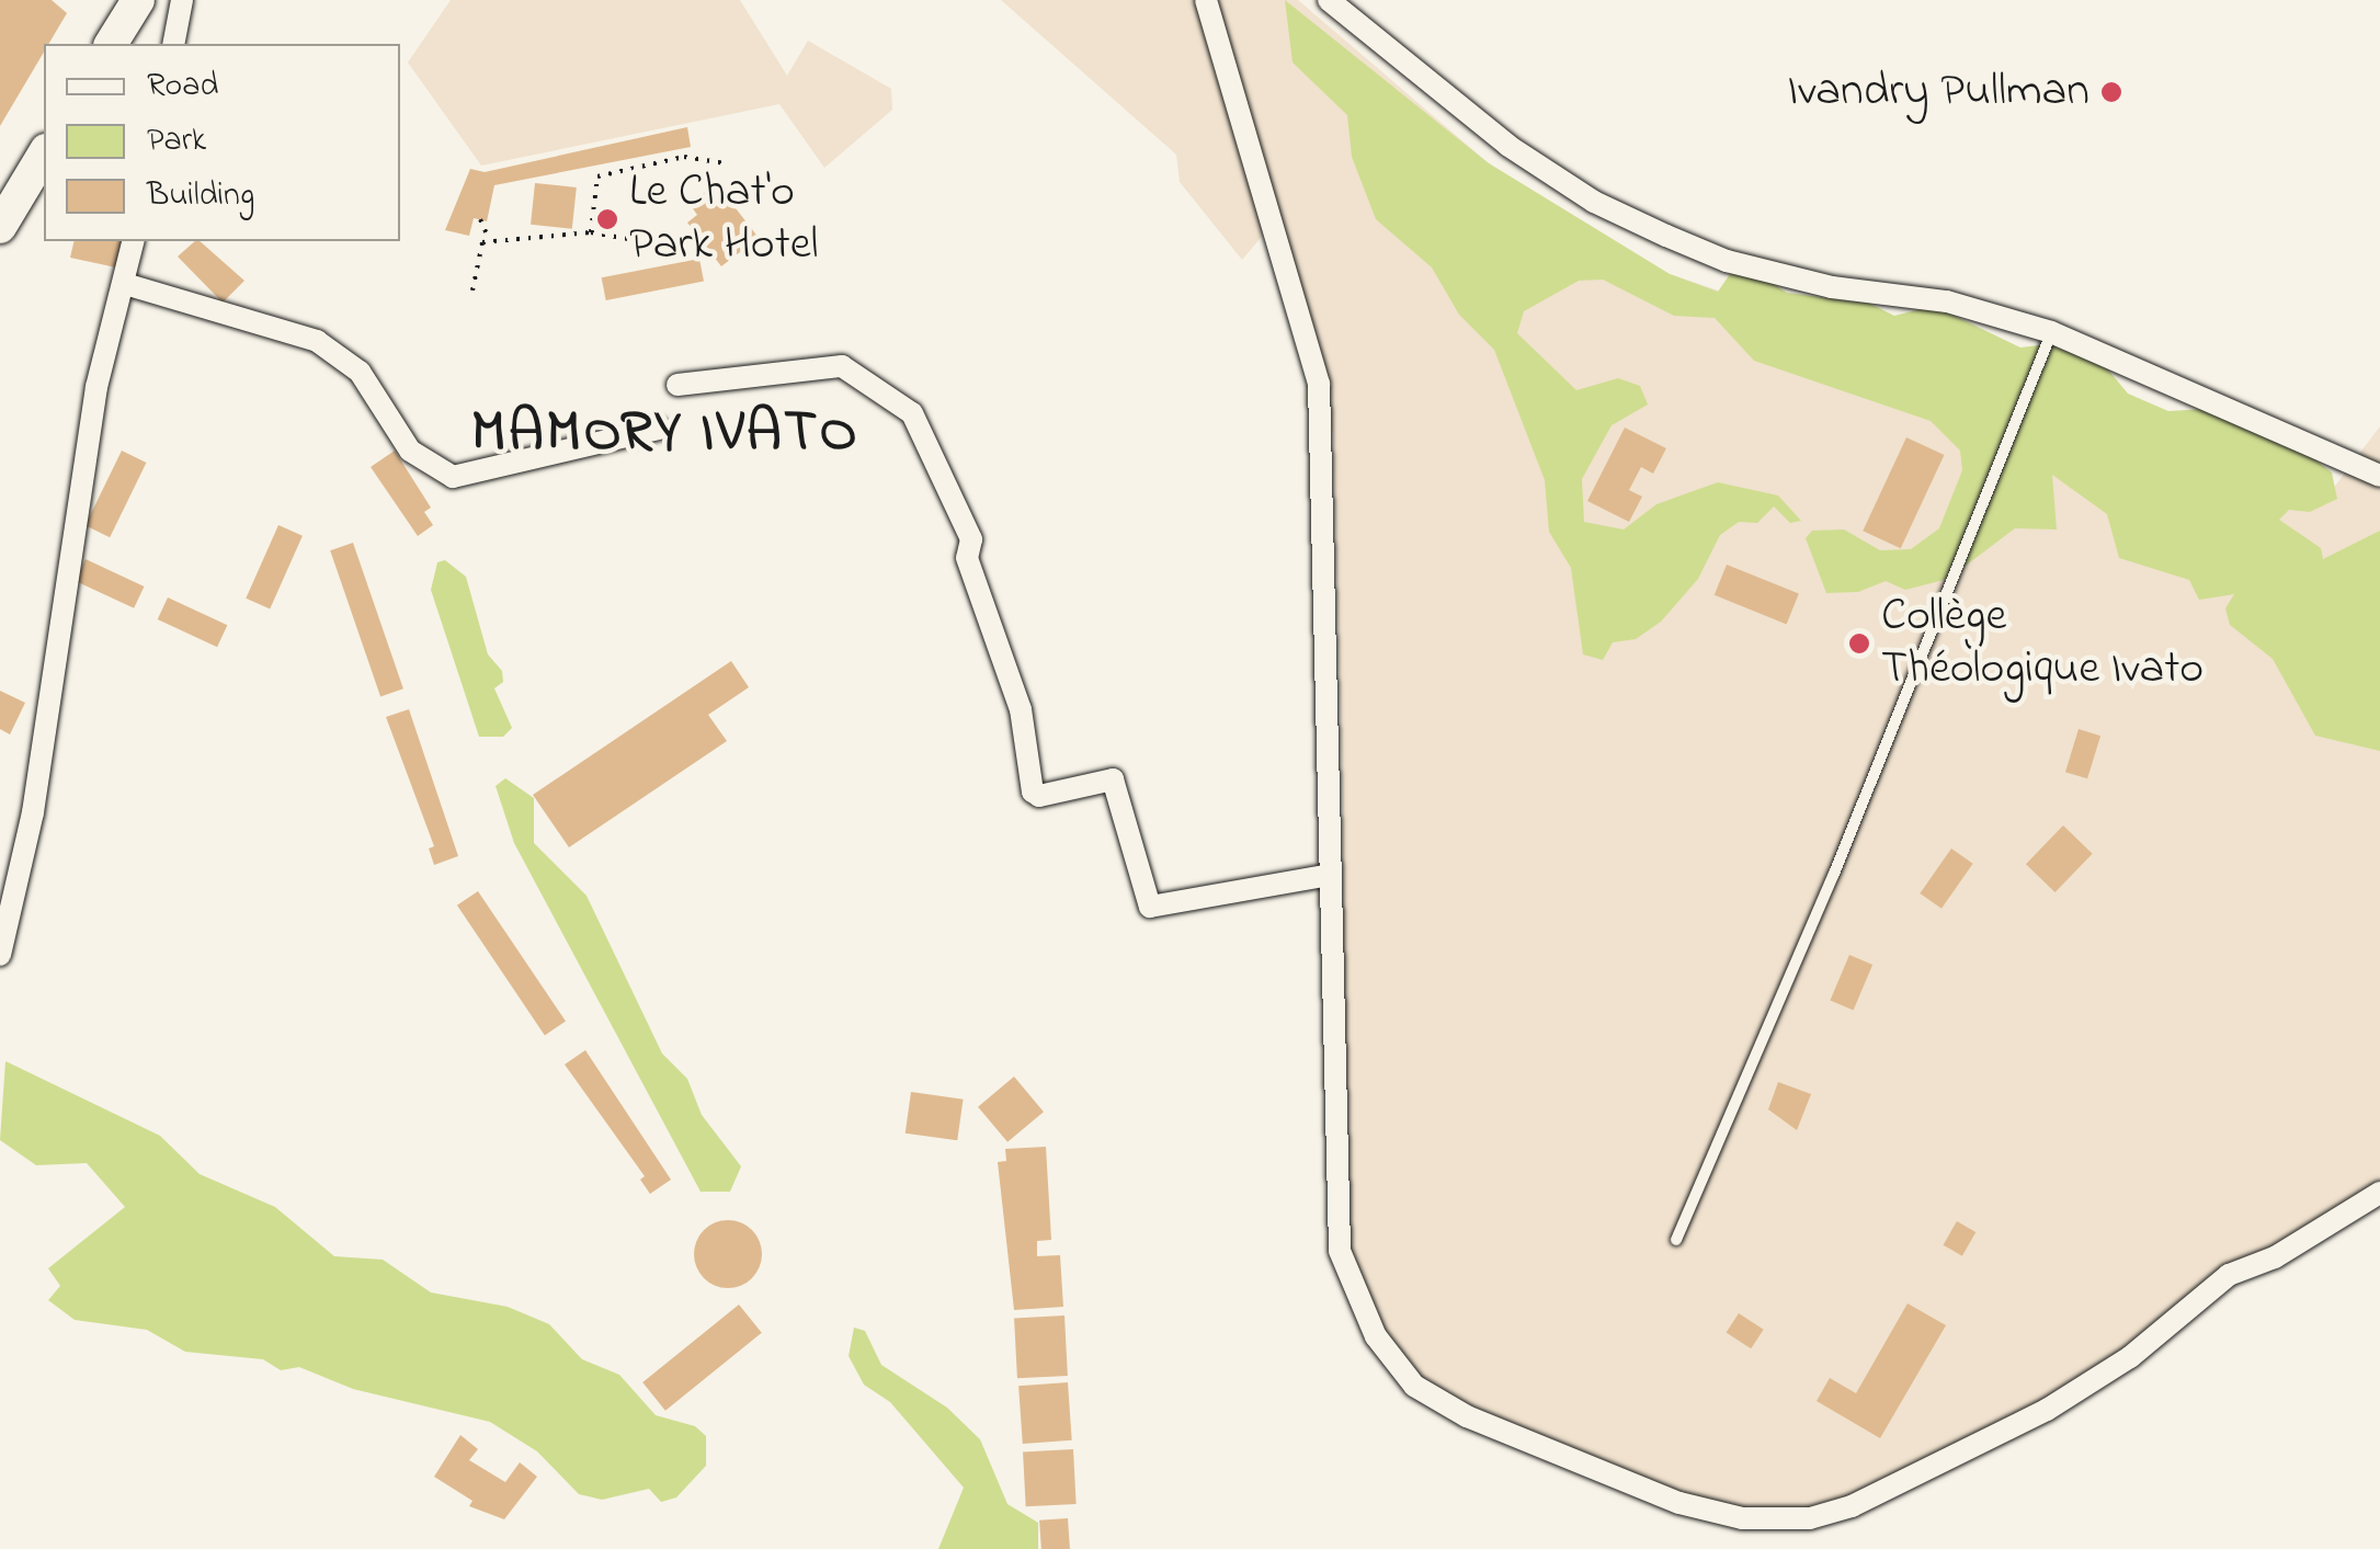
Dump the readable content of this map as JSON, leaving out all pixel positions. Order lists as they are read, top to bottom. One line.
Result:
{"districts":["MAMORY IVATO"],"places":["Ivandry Pullman","Le Chat'o Park Hotel","Collège Théologique Ivato"],"legend":["Road","Park","Building"]}
